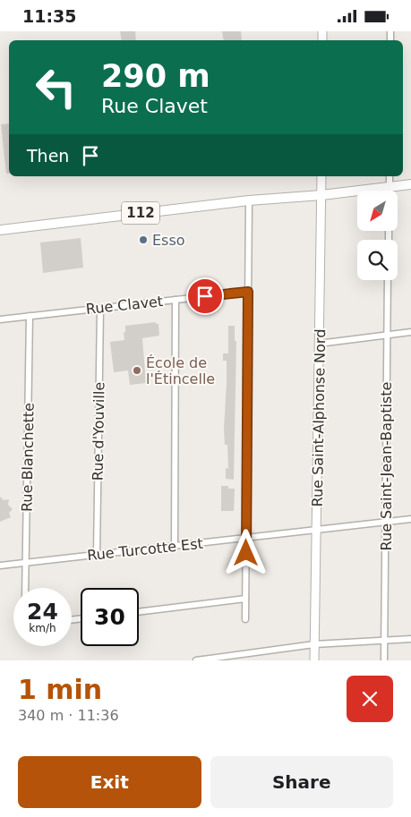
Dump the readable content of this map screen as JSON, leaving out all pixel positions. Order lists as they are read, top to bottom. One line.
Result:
{"streets":{"main road":["112","Rue Saint-Alphonse Nord"],"street":["Rue Clavet","Rue d'Youville","Rue Blanchette","Rue Saint-Jean-Baptiste","Rue Turcotte Est"]},"crossings":[["112","Rue Saint-Alphonse Nord"],["Rue Clavet","Rue d'Youville"],["Rue Clavet","Rue Blanchette"],["Rue Saint-Alphonse Nord","Rue Turcotte Est"],["Rue d'Youville","Rue Turcotte Est"],["Rue Blanchette","Rue Turcotte Est"],["Rue Saint-Jean-Baptiste","Rue Turcotte Est"]],"places":["Esso","École de l'Étincelle"],"north":"bottom left","page":{"status":"11:35","turn":["290 m","Rue Clavet"],"then":"Then","speed":"24 km/h","limit":"30","heading":["1 min","340 m · 11:36"],"buttons":["Exit","Share"]}}
